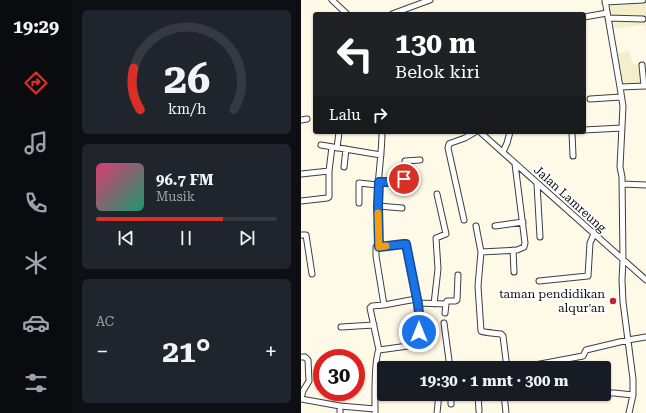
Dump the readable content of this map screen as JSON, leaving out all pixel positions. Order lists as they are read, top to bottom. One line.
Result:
{"streets":{"street":["Jalan Lamreung"]},"places":["taman pendidikan alqur'an"],"page":{"tabs":"19:29","turn":["130 m","Belok kiri"],"then":"Lalu","song":["96.7 FM","Musik"],"tile":"AC","heat":["−","21°","+"],"limit":"30","trip":"19:30 · 1 mnt · 300 m","gauge":["26","km/h"]}}
